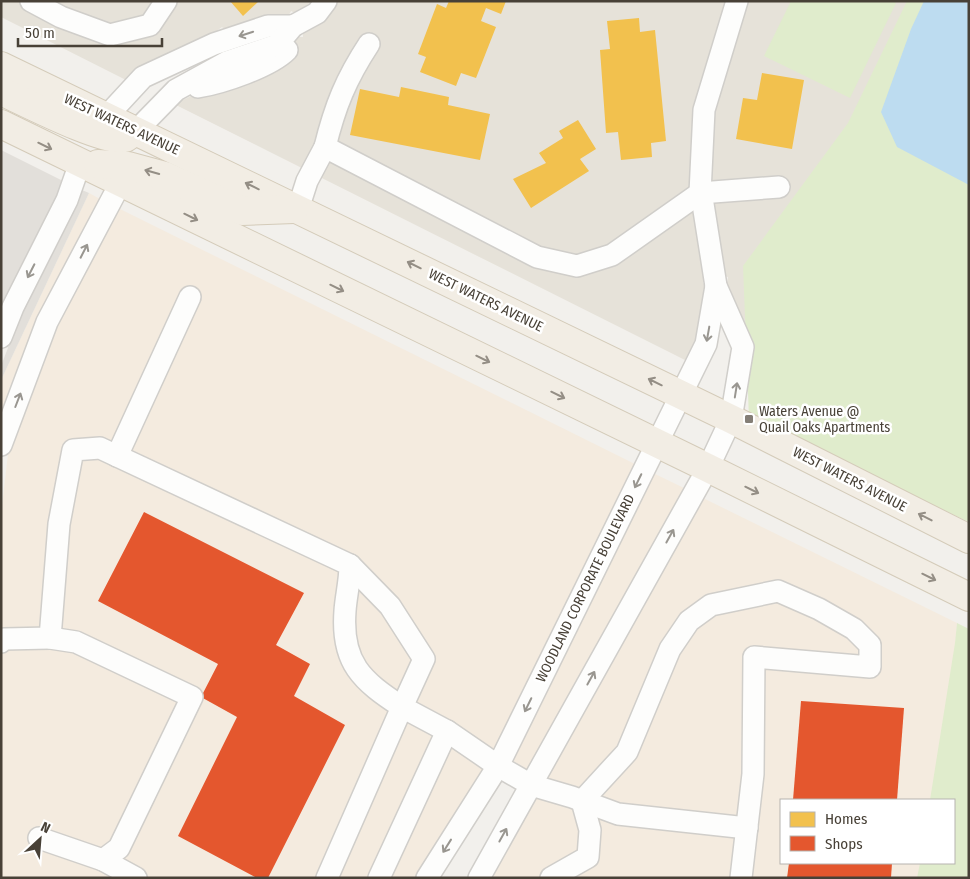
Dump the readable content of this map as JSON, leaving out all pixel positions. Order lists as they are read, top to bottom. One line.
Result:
{"streets":{"main road":["WEST WATERS AVENUE"],"street":["WOODLAND CORPORATE BOULEVARD"]},"crossings":[["WEST WATERS AVENUE","WOODLAND CORPORATE BOULEVARD"]],"places":{"transit":["Waters Avenue @ Quail Oaks Apartments"]},"legend":["Homes","Shops"],"scale_bar":"50 m","north":"top right"}
